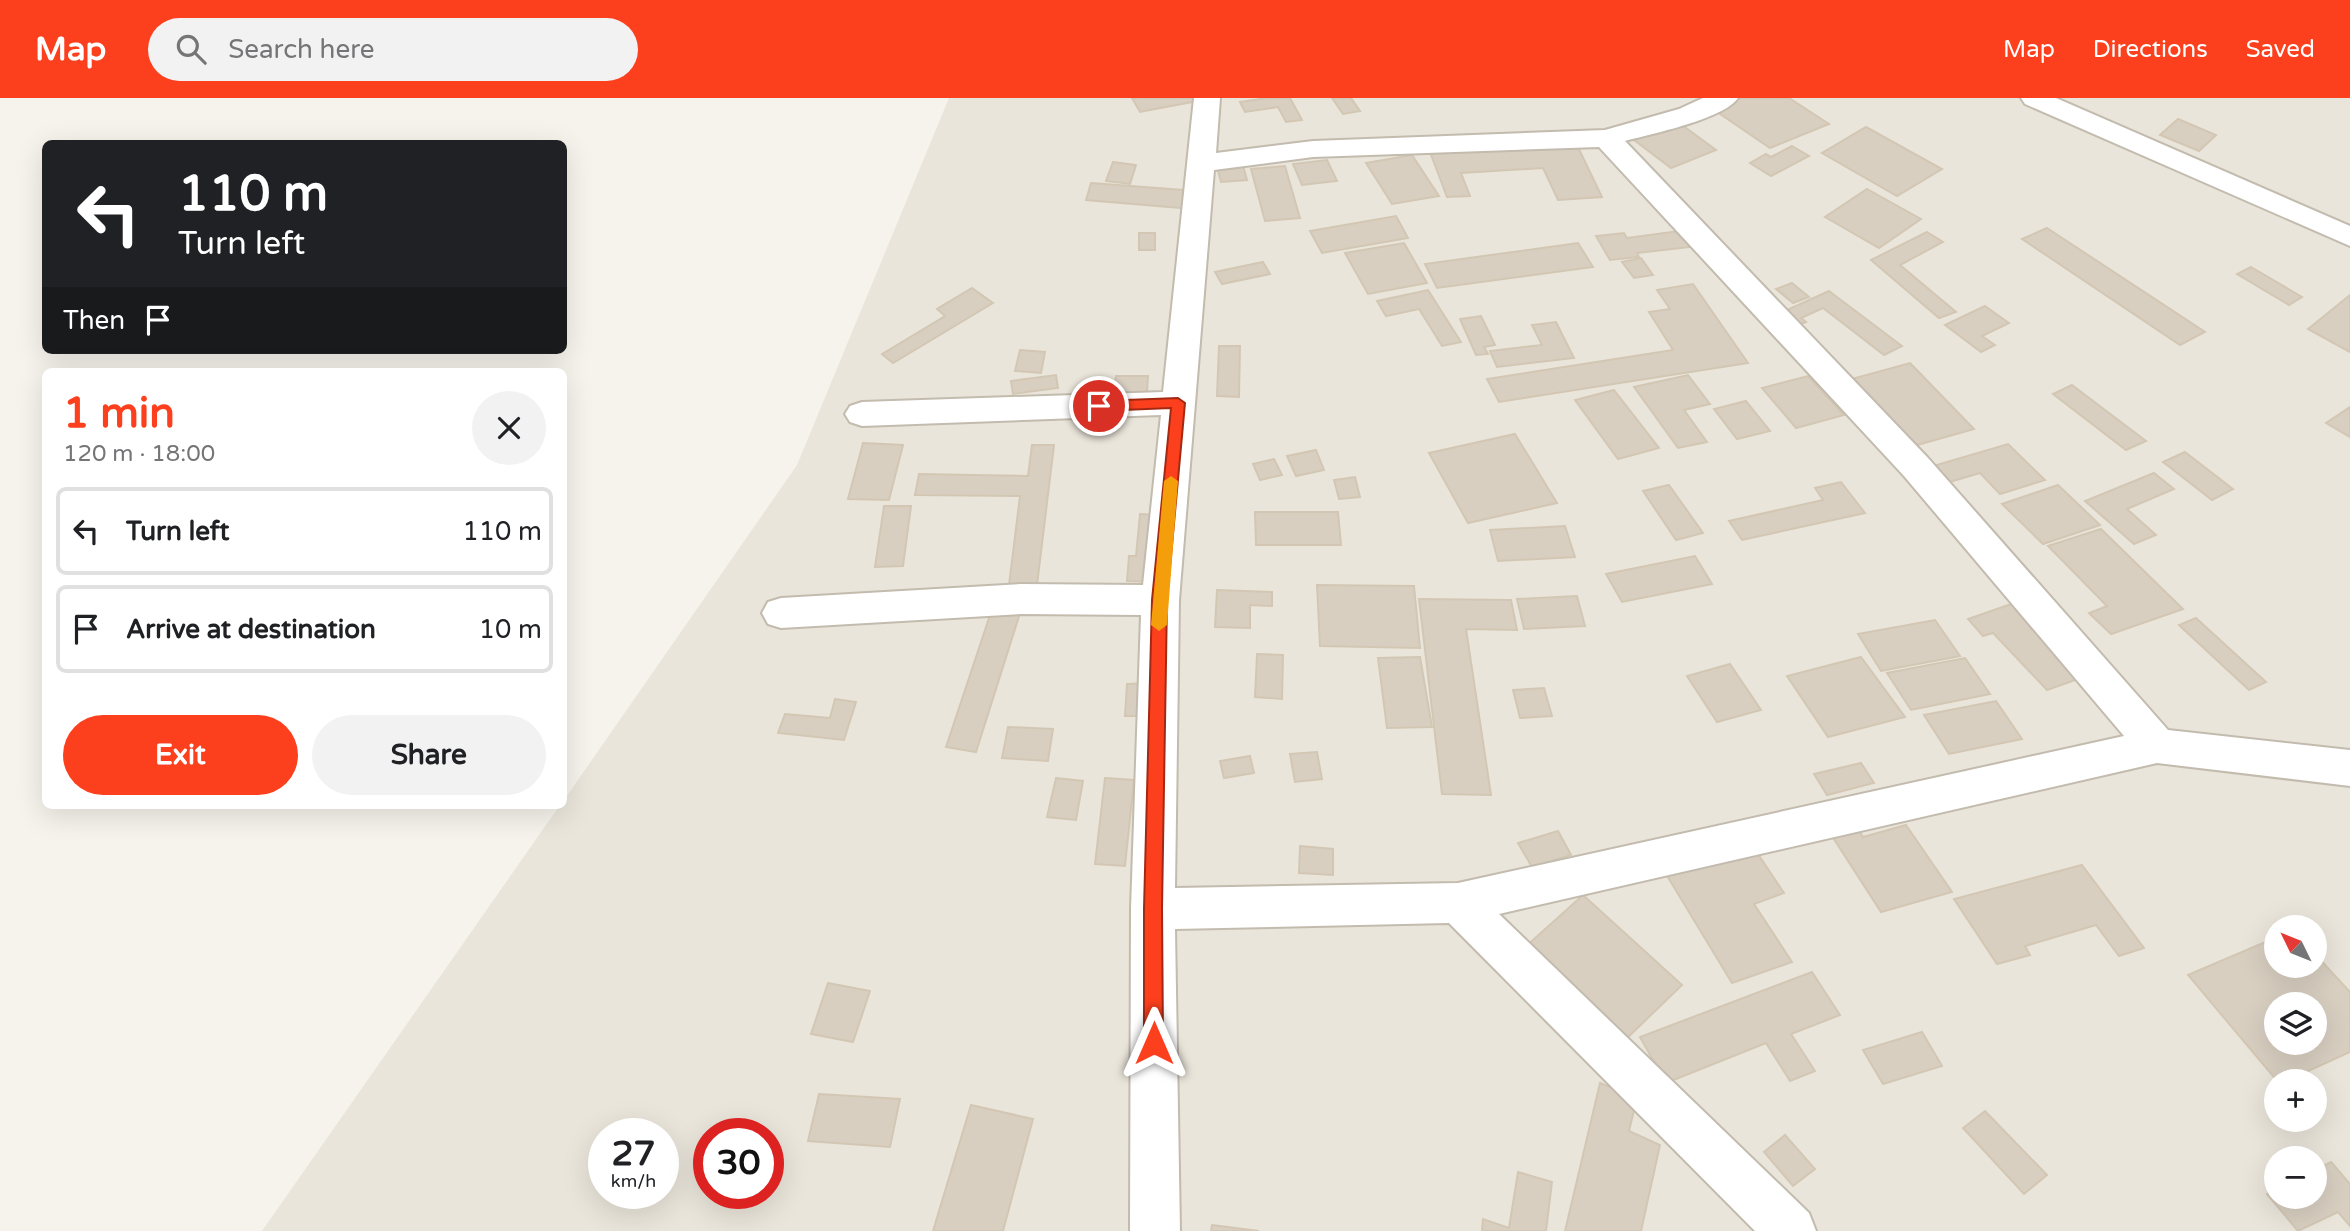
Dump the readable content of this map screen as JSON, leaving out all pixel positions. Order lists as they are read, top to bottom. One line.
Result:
{"north":"top left","page":{"header":"Map","search":"Search here","nav":["Map","Directions","Saved"],"turn":["110 m","Turn left"],"then":"Then","heading":["1 min","120 m · 18:00"],"list":[{"name":"Turn left","value":"110 m"},{"name":"Arrive at destination","value":"10 m"}],"buttons":["Exit","Share"],"map_buttons":["+","−"],"speed":"27 km/h","limit":"30"}}
